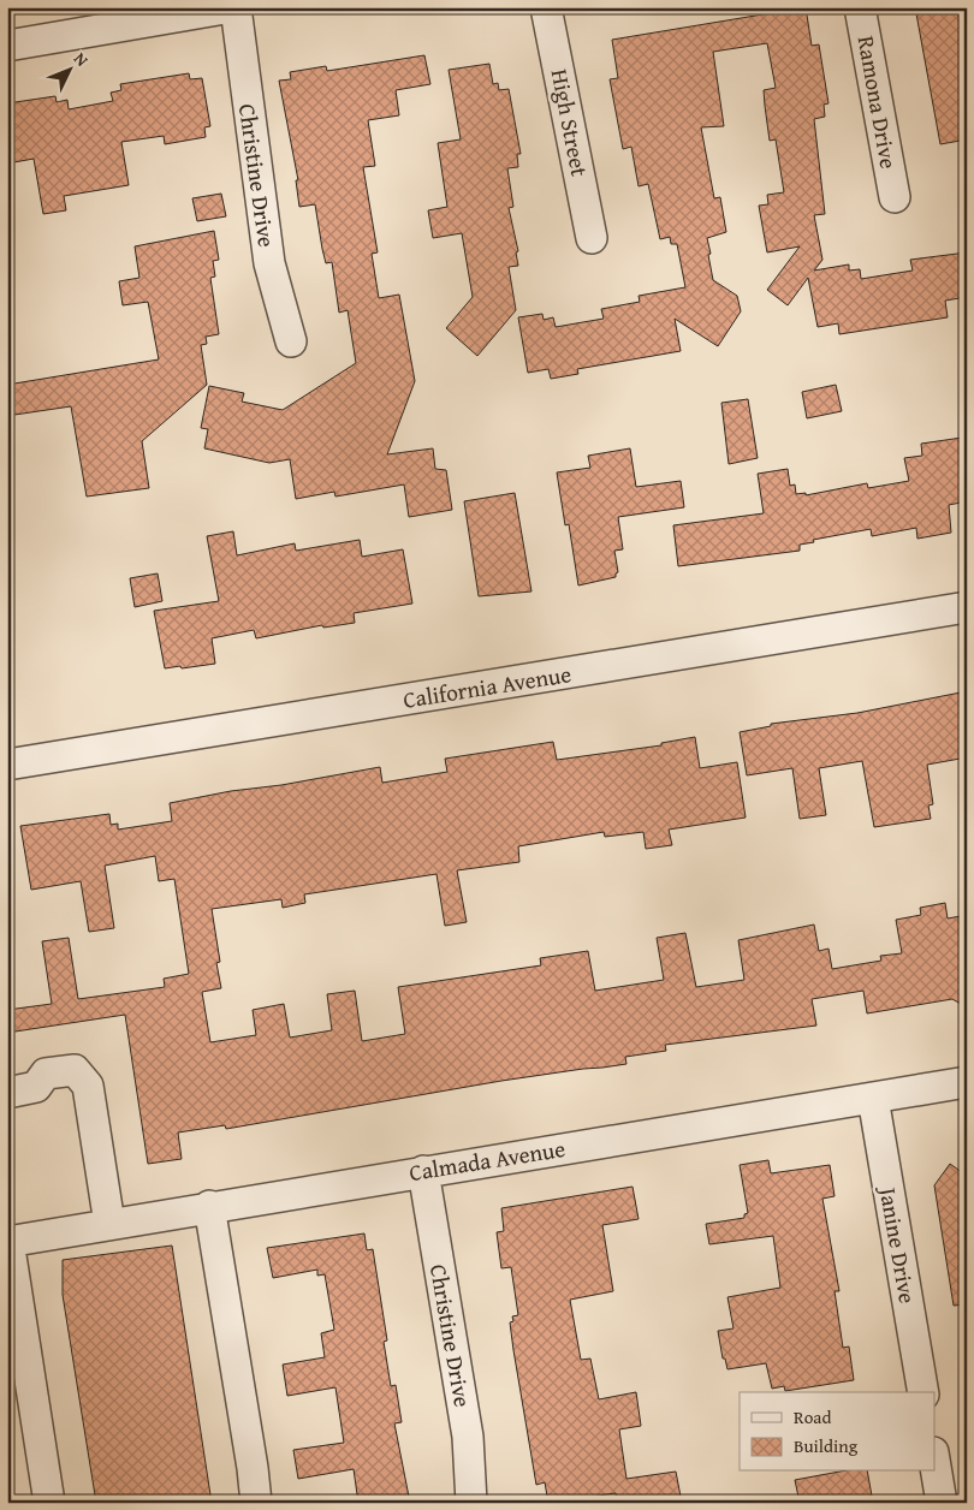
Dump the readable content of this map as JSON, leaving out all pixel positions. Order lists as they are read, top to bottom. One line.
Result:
{"streets":{"street":["Ramona Drive","High Street","Christine Drive","California Avenue","Calmada Avenue","Janine Drive"]},"crossings":[["Christine Drive","Calmada Avenue"],["Calmada Avenue","Janine Drive"]],"legend":["Road","Building"],"north":"top right"}
